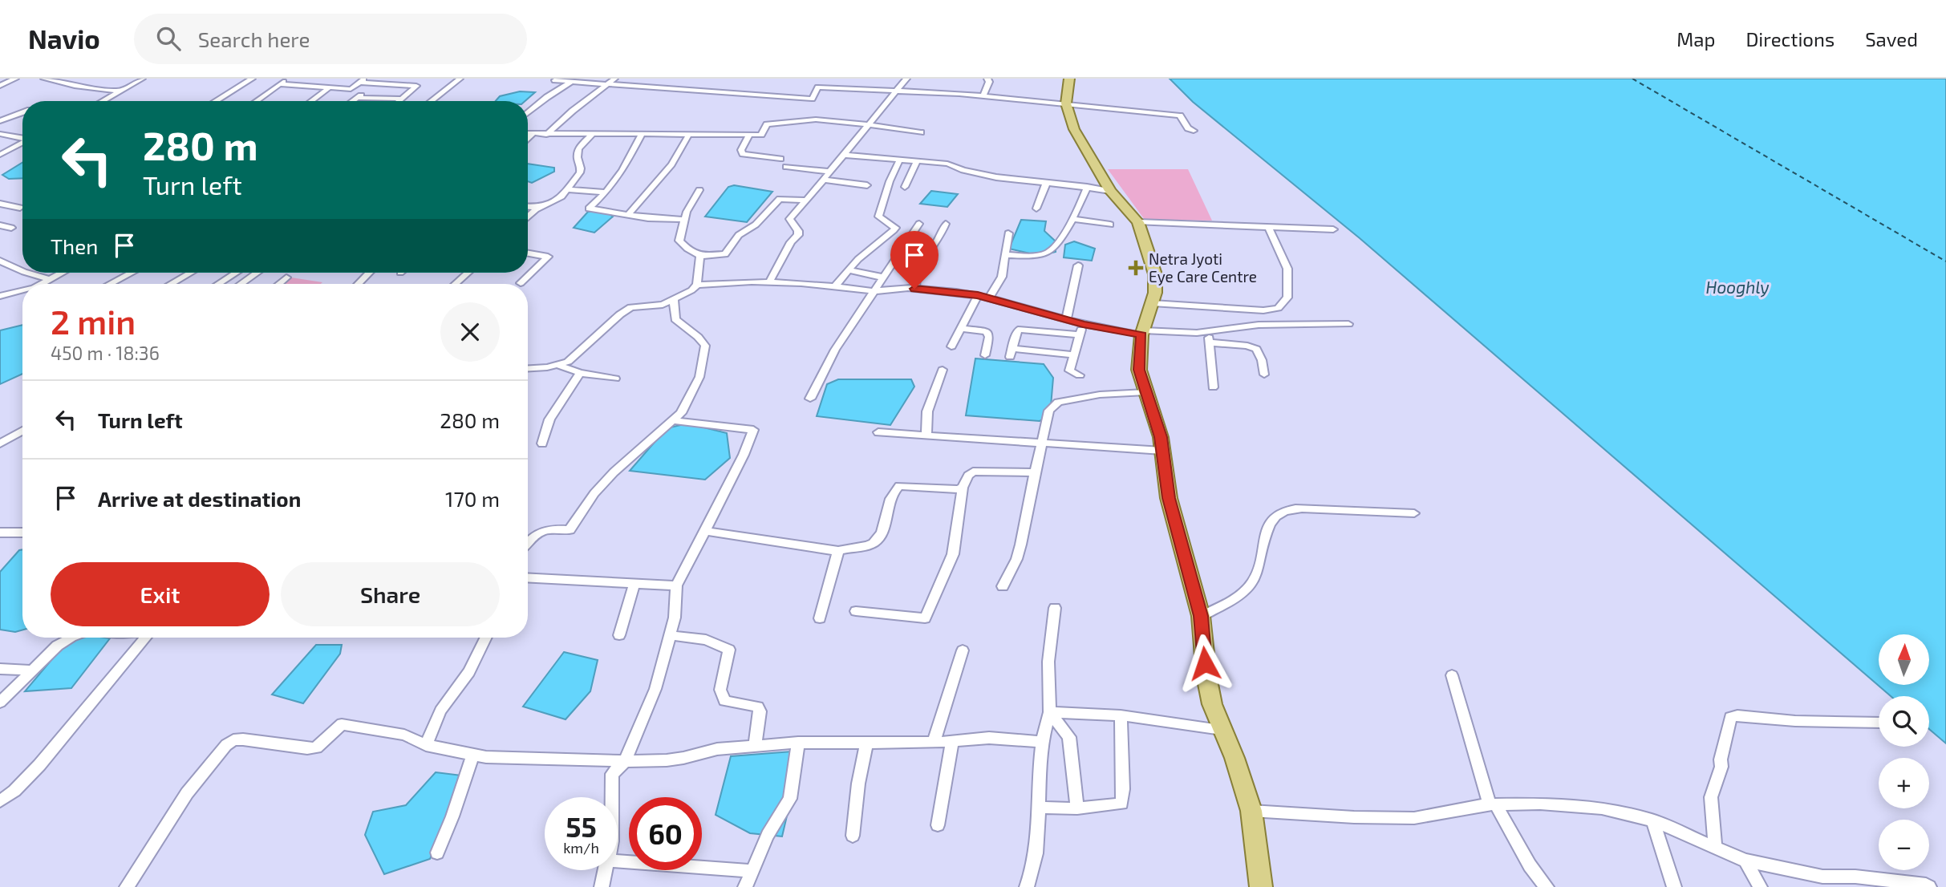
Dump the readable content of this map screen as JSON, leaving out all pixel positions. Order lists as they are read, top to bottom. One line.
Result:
{"water":["Hooghly"],"places":{"health":["Netra Jyoti Eye Care Centre"]},"north":"top","page":{"header":"Navio","search":"Search here","nav":["Map","Directions","Saved"],"turn":["280 m","Turn left"],"then":"Then","heading":["2 min","450 m · 18:36"],"list":[{"name":"Turn left","value":"280 m"},{"name":"Arrive at destination","value":"170 m"}],"buttons":["Exit","Share"],"map_buttons":["+","−"],"speed":"55 km/h","limit":"60"}}
